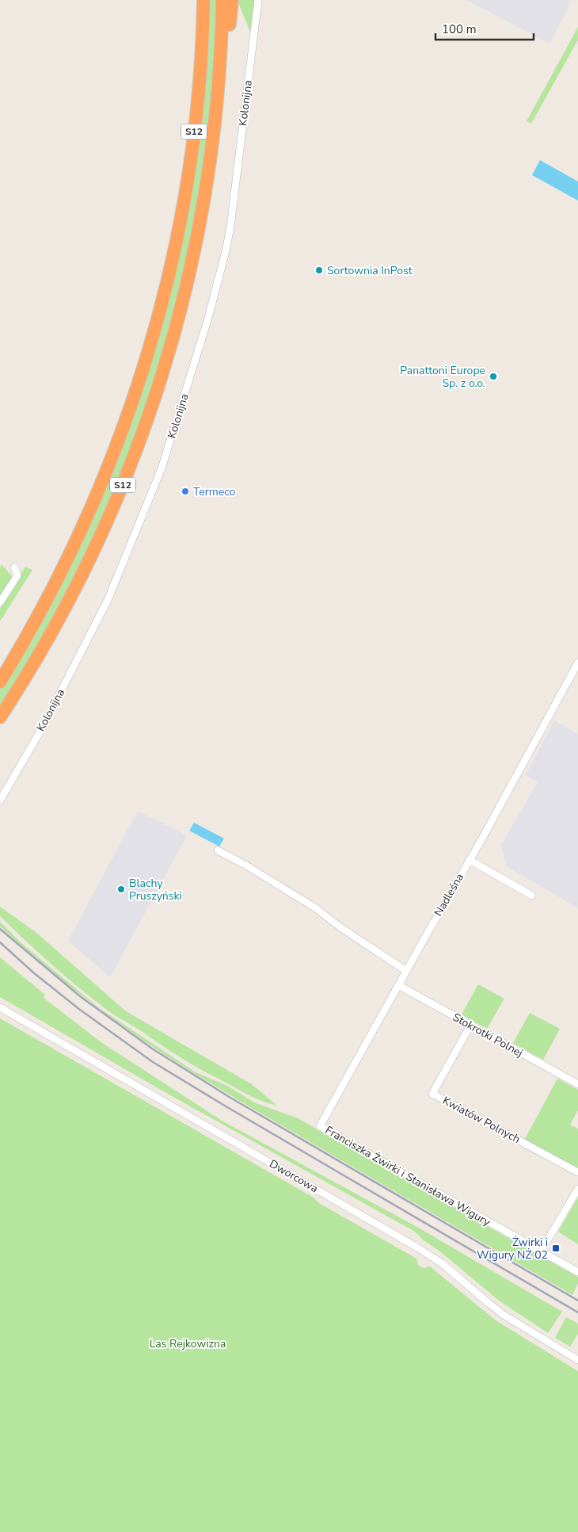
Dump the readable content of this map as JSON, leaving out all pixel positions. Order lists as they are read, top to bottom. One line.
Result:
{"streets":{"highway":["S12"],"street":["Kolonijna","Nadleśna","Stokrotki Polnej","Kwiatów Polnych","Dworcowa","Franciszka Żwirki i Stanisława Wigury"]},"crossings":[["Nadleśna","Stokrotki Polnej"],["Nadleśna","Franciszka Żwirki i Stanisława Wigury"],["Stokrotki Polnej","Kwiatów Polnych"]],"parks":["Las Rejkowizna"],"places":{"other":["Sortownia InPost","Panattoni Europe Sp. z o.o.","Termeco","Blachy Pruszyński"],"transit":["Żwirki i Wigury NŻ 02"]},"scale_bar":"100 m"}
